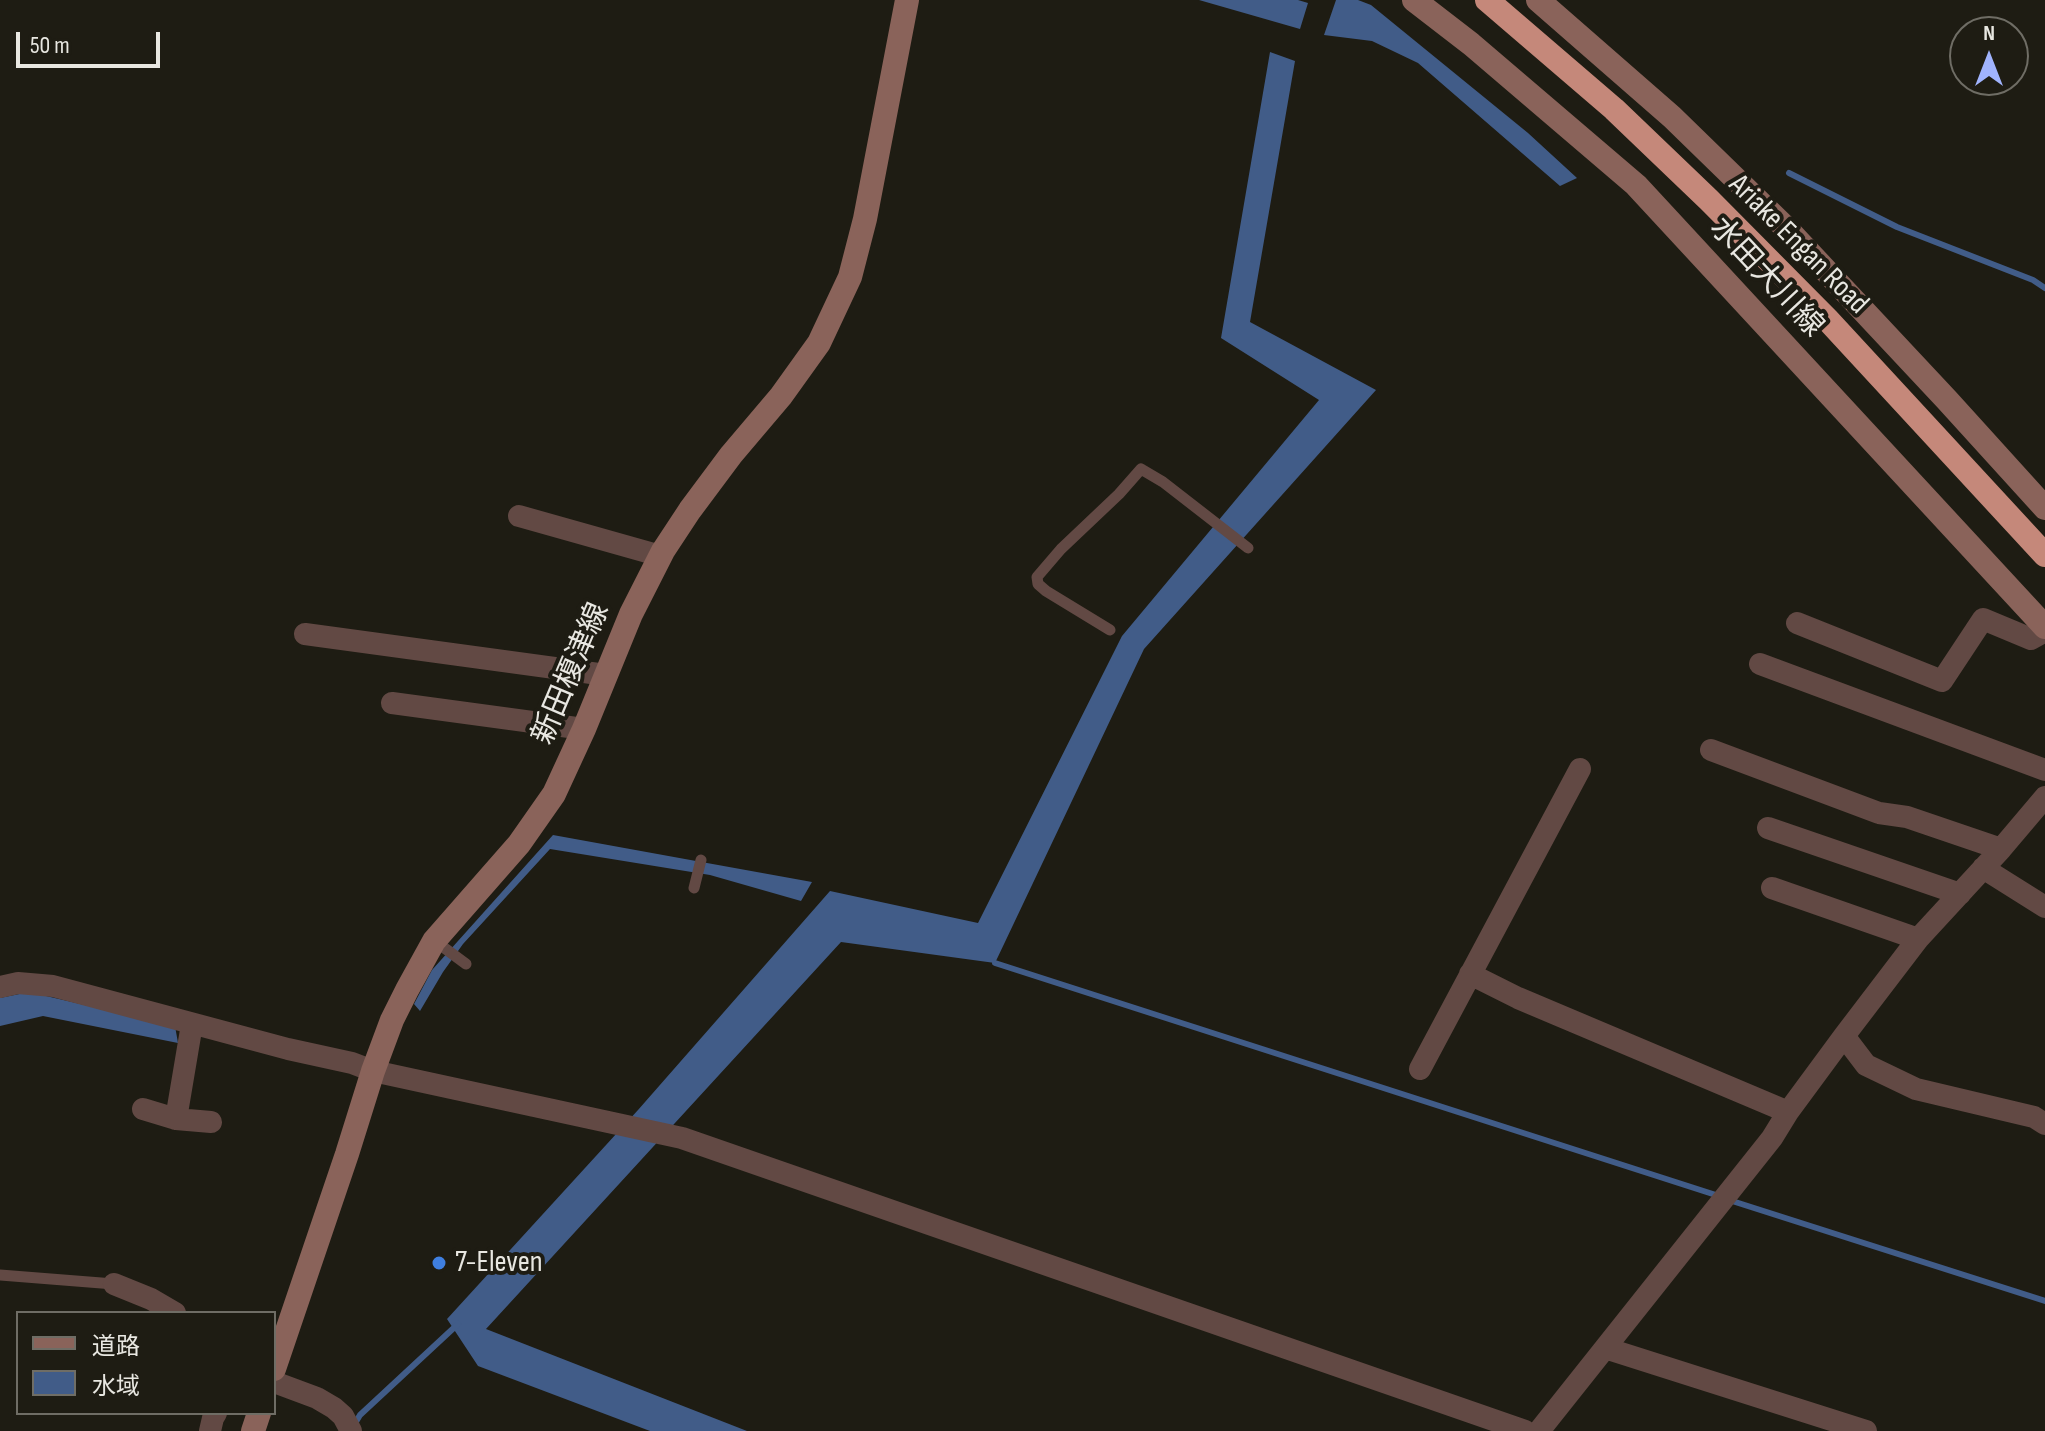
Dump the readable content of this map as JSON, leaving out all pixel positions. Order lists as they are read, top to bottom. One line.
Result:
{"streets":{"highway":["Ariake Engan Road"],"main road":["水田大川線","新田榎津線"]},"places":["7-Eleven"],"legend":["道路","水域"],"scale_bar":"50 m","north":"top"}
